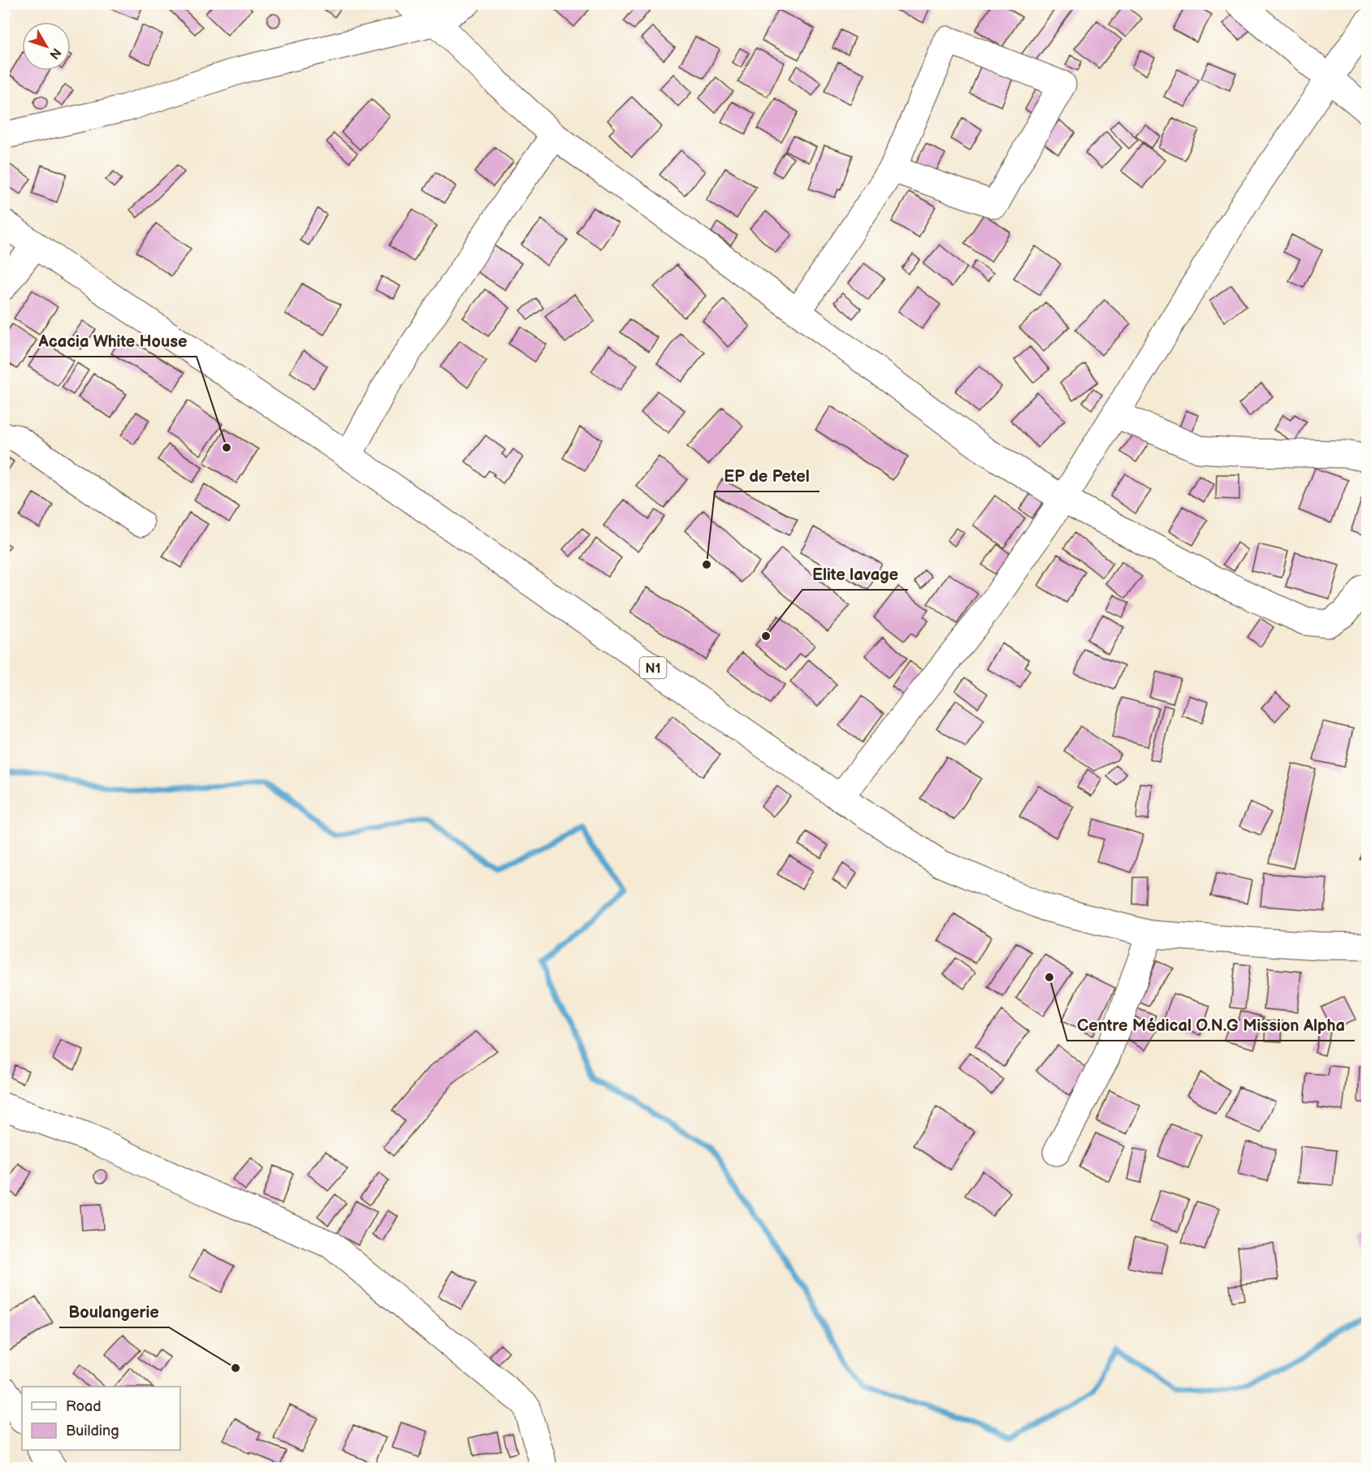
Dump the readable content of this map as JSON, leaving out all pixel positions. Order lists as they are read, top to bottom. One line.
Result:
{"streets":{"main road":["N1"]},"places":["Acacia White House","EP de Petel","Elite lavage","Centre Médical O.N.G Mission Alpha","Boulangerie"],"legend":["Road","Building"],"north":"bottom right"}
